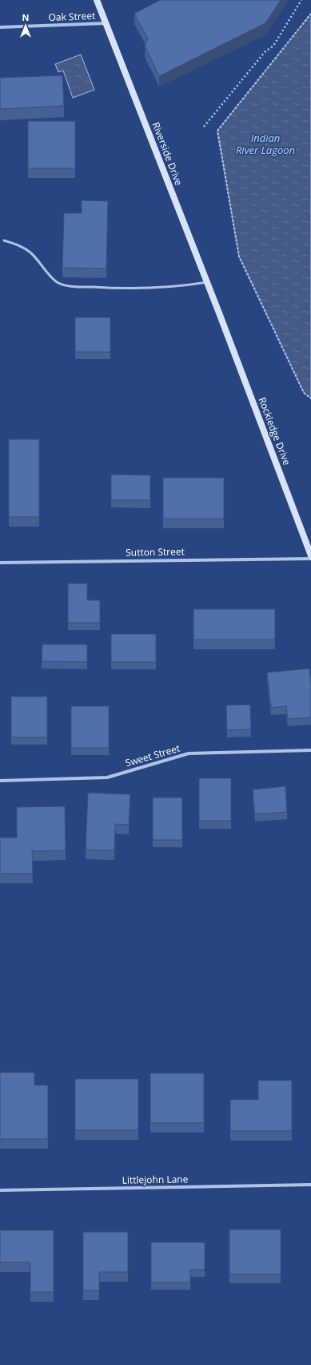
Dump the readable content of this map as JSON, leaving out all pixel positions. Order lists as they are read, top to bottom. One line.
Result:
{"streets":{"street":["Oak Street","Riverside Drive","Rockledge Drive","Sutton Street","Sweet Street","Littlejohn Lane"]},"crossings":[["Oak Street","Riverside Drive"],["Riverside Drive","Rockledge Drive"]],"water":["Indian River Lagoon"],"north":"top"}
